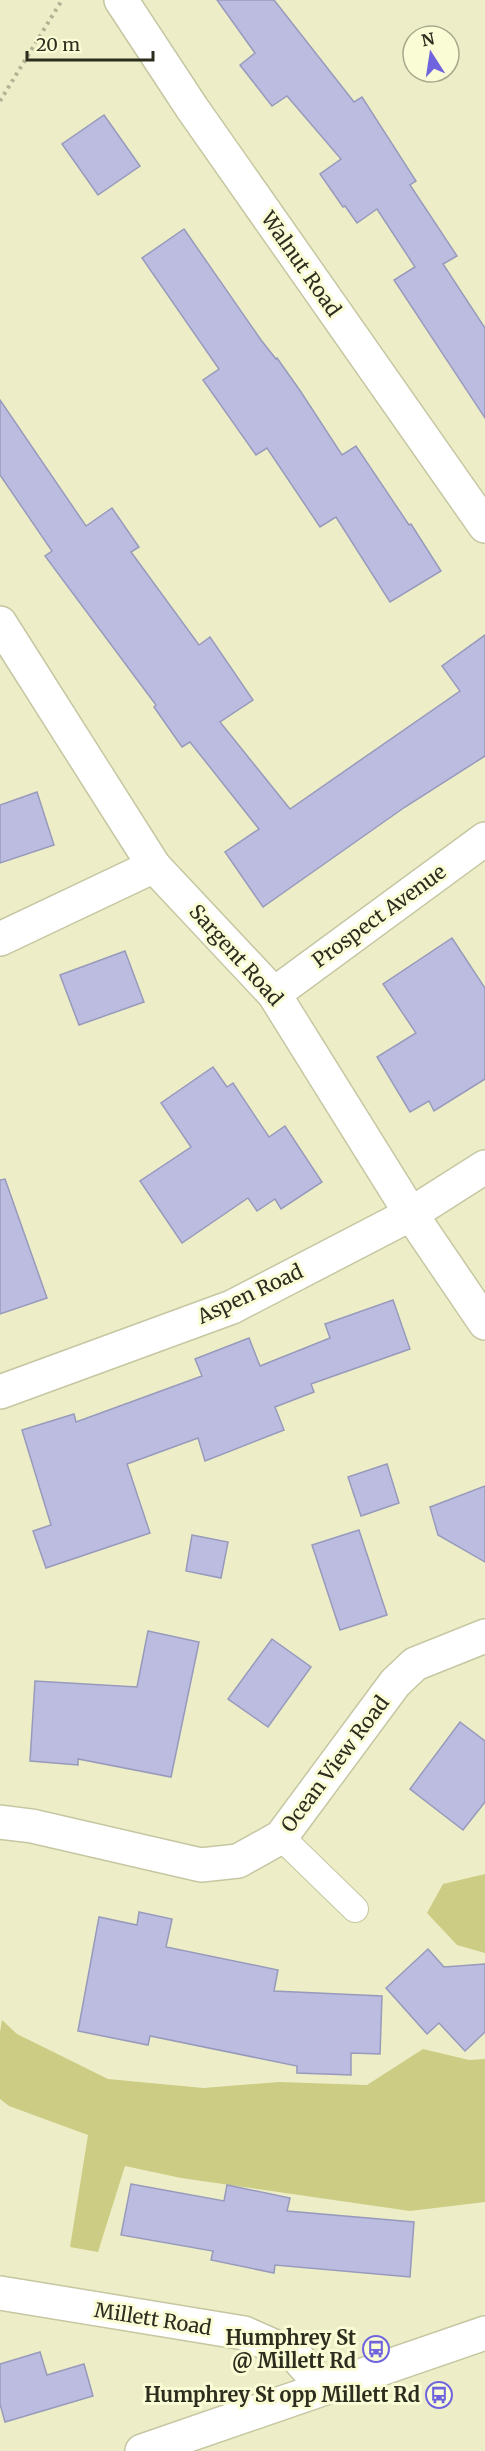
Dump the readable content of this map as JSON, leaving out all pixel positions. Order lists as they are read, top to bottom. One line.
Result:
{"streets":{"street":["Walnut Road","Prospect Avenue","Sargent Road","Aspen Road","Ocean View Road","Millett Road"]},"crossings":[["Prospect Avenue","Sargent Road"],["Sargent Road","Aspen Road"]],"places":{"bus stop":["Humphrey St @ Millett Rd","Humphrey St opp Millett Rd"]},"scale_bar":"20 m","north":"top"}
